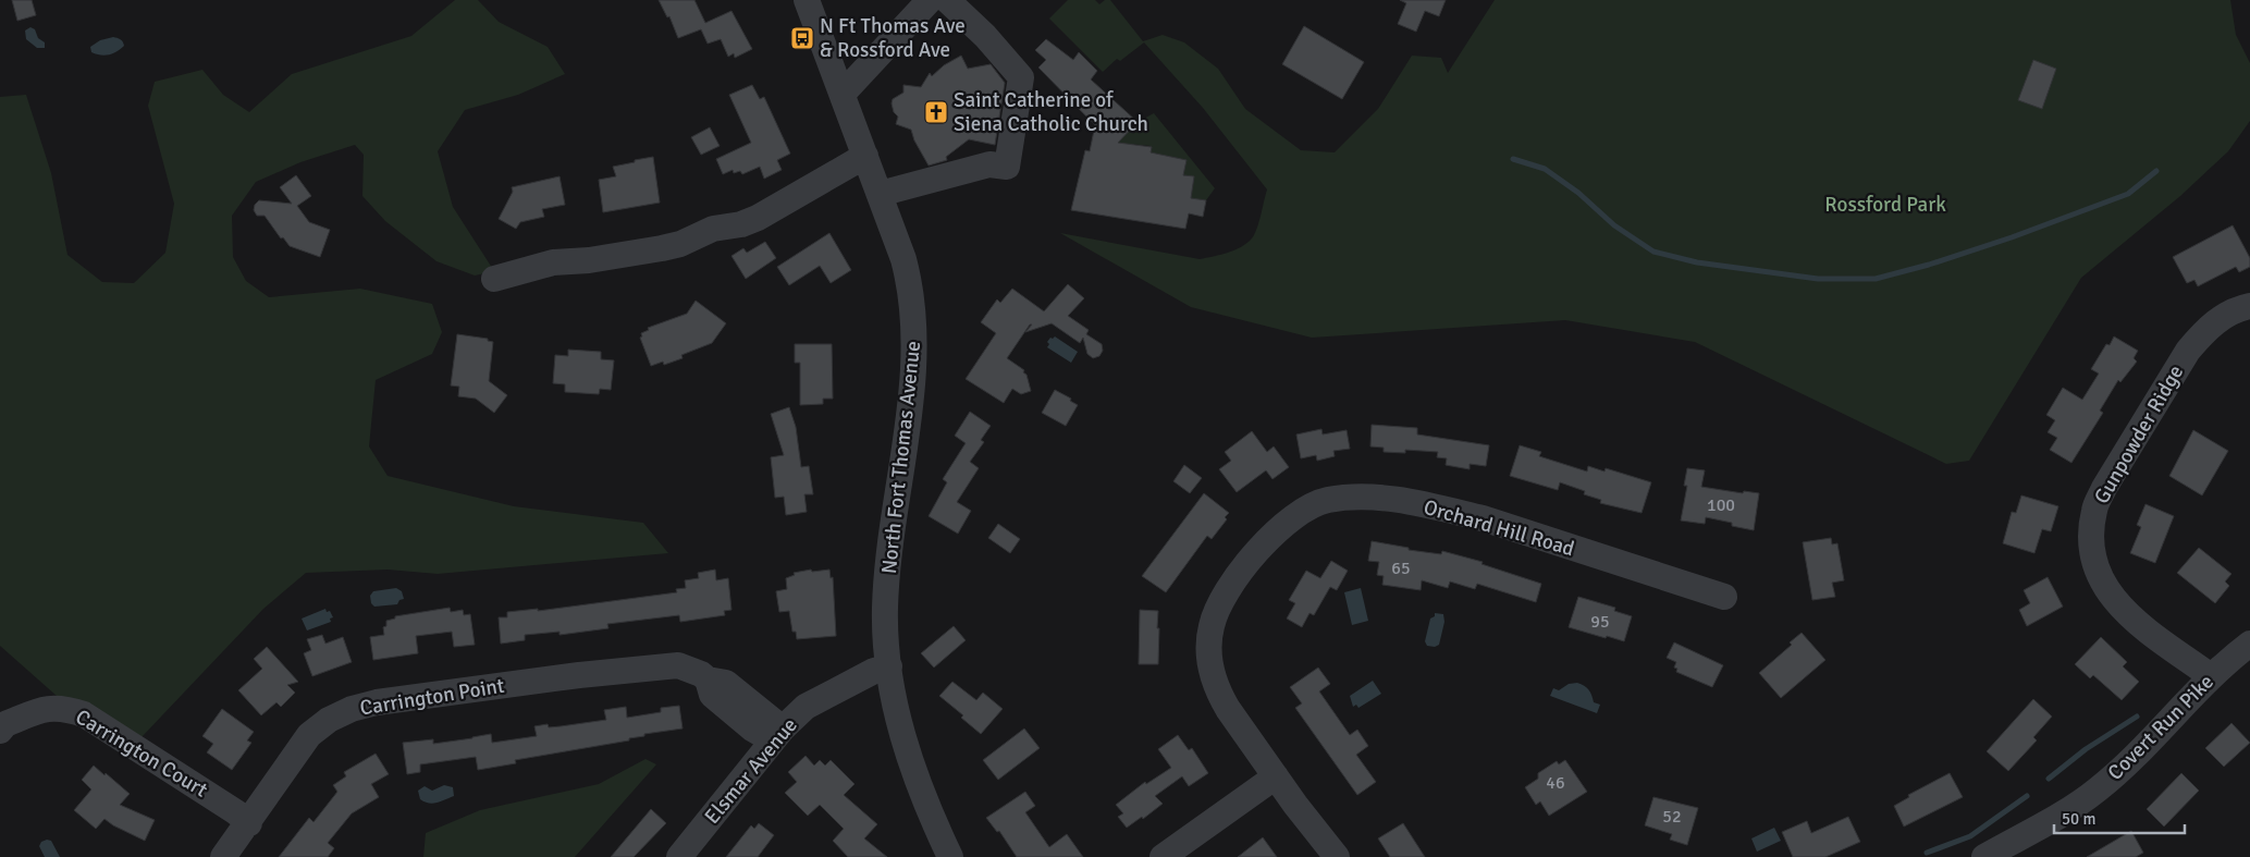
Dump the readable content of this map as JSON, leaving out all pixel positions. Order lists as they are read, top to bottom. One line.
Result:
{"streets":{"street":["Gunpowder Ridge","North Fort Thomas Avenue","Orchard Hill Road","Carrington Point","Covert Run Pike","Carrington Court","Elsmar Avenue"]},"crossings":[["Gunpowder Ridge","Covert Run Pike"],["North Fort Thomas Avenue","Elsmar Avenue"],["Carrington Point","Carrington Court"],["Carrington Point","Elsmar Avenue"]],"parks":["Rossford Park"],"places":{"bus stop":["N Ft Thomas Ave & Rossford Ave"],"church":["Saint Catherine of Siena Catholic Church"]},"house_numbers":["100","65","95","46","52"],"scale_bar":"50 m"}
